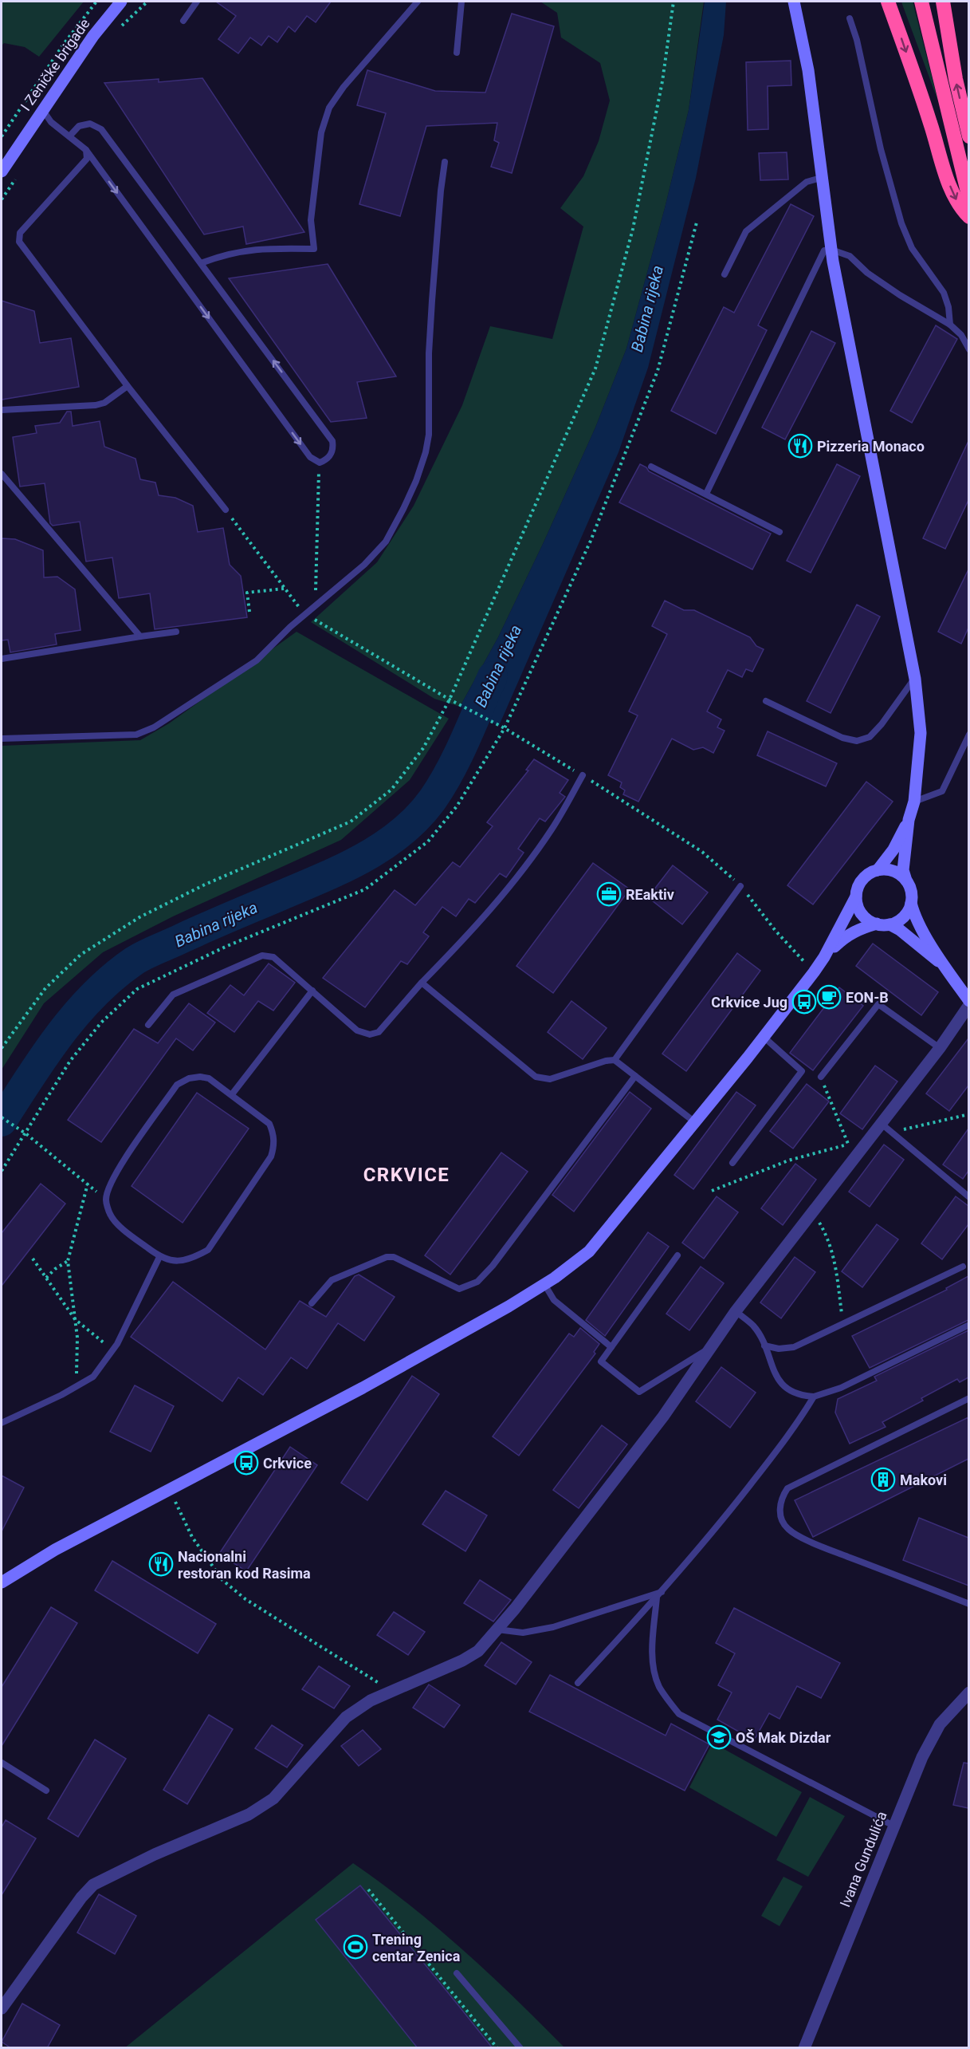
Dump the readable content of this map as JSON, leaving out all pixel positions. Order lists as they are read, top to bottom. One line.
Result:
{"streets":{"main road":["I Zeničke brigade"],"street":["Ivana Gundulića"]},"districts":["CRKVICE"],"water":["Babina rijeka"],"places":{"restaurant":["Pizzeria Monaco","Nacionalni restoran kod Rasima"],"office":["REaktiv"],"cafe":["EON-B"],"bus stop":["Crkvice Jug","Crkvice"],"building":["Makovi"],"school or university":["OŠ Mak Dizdar"],"sports":["Trening centar Zenica"]}}
